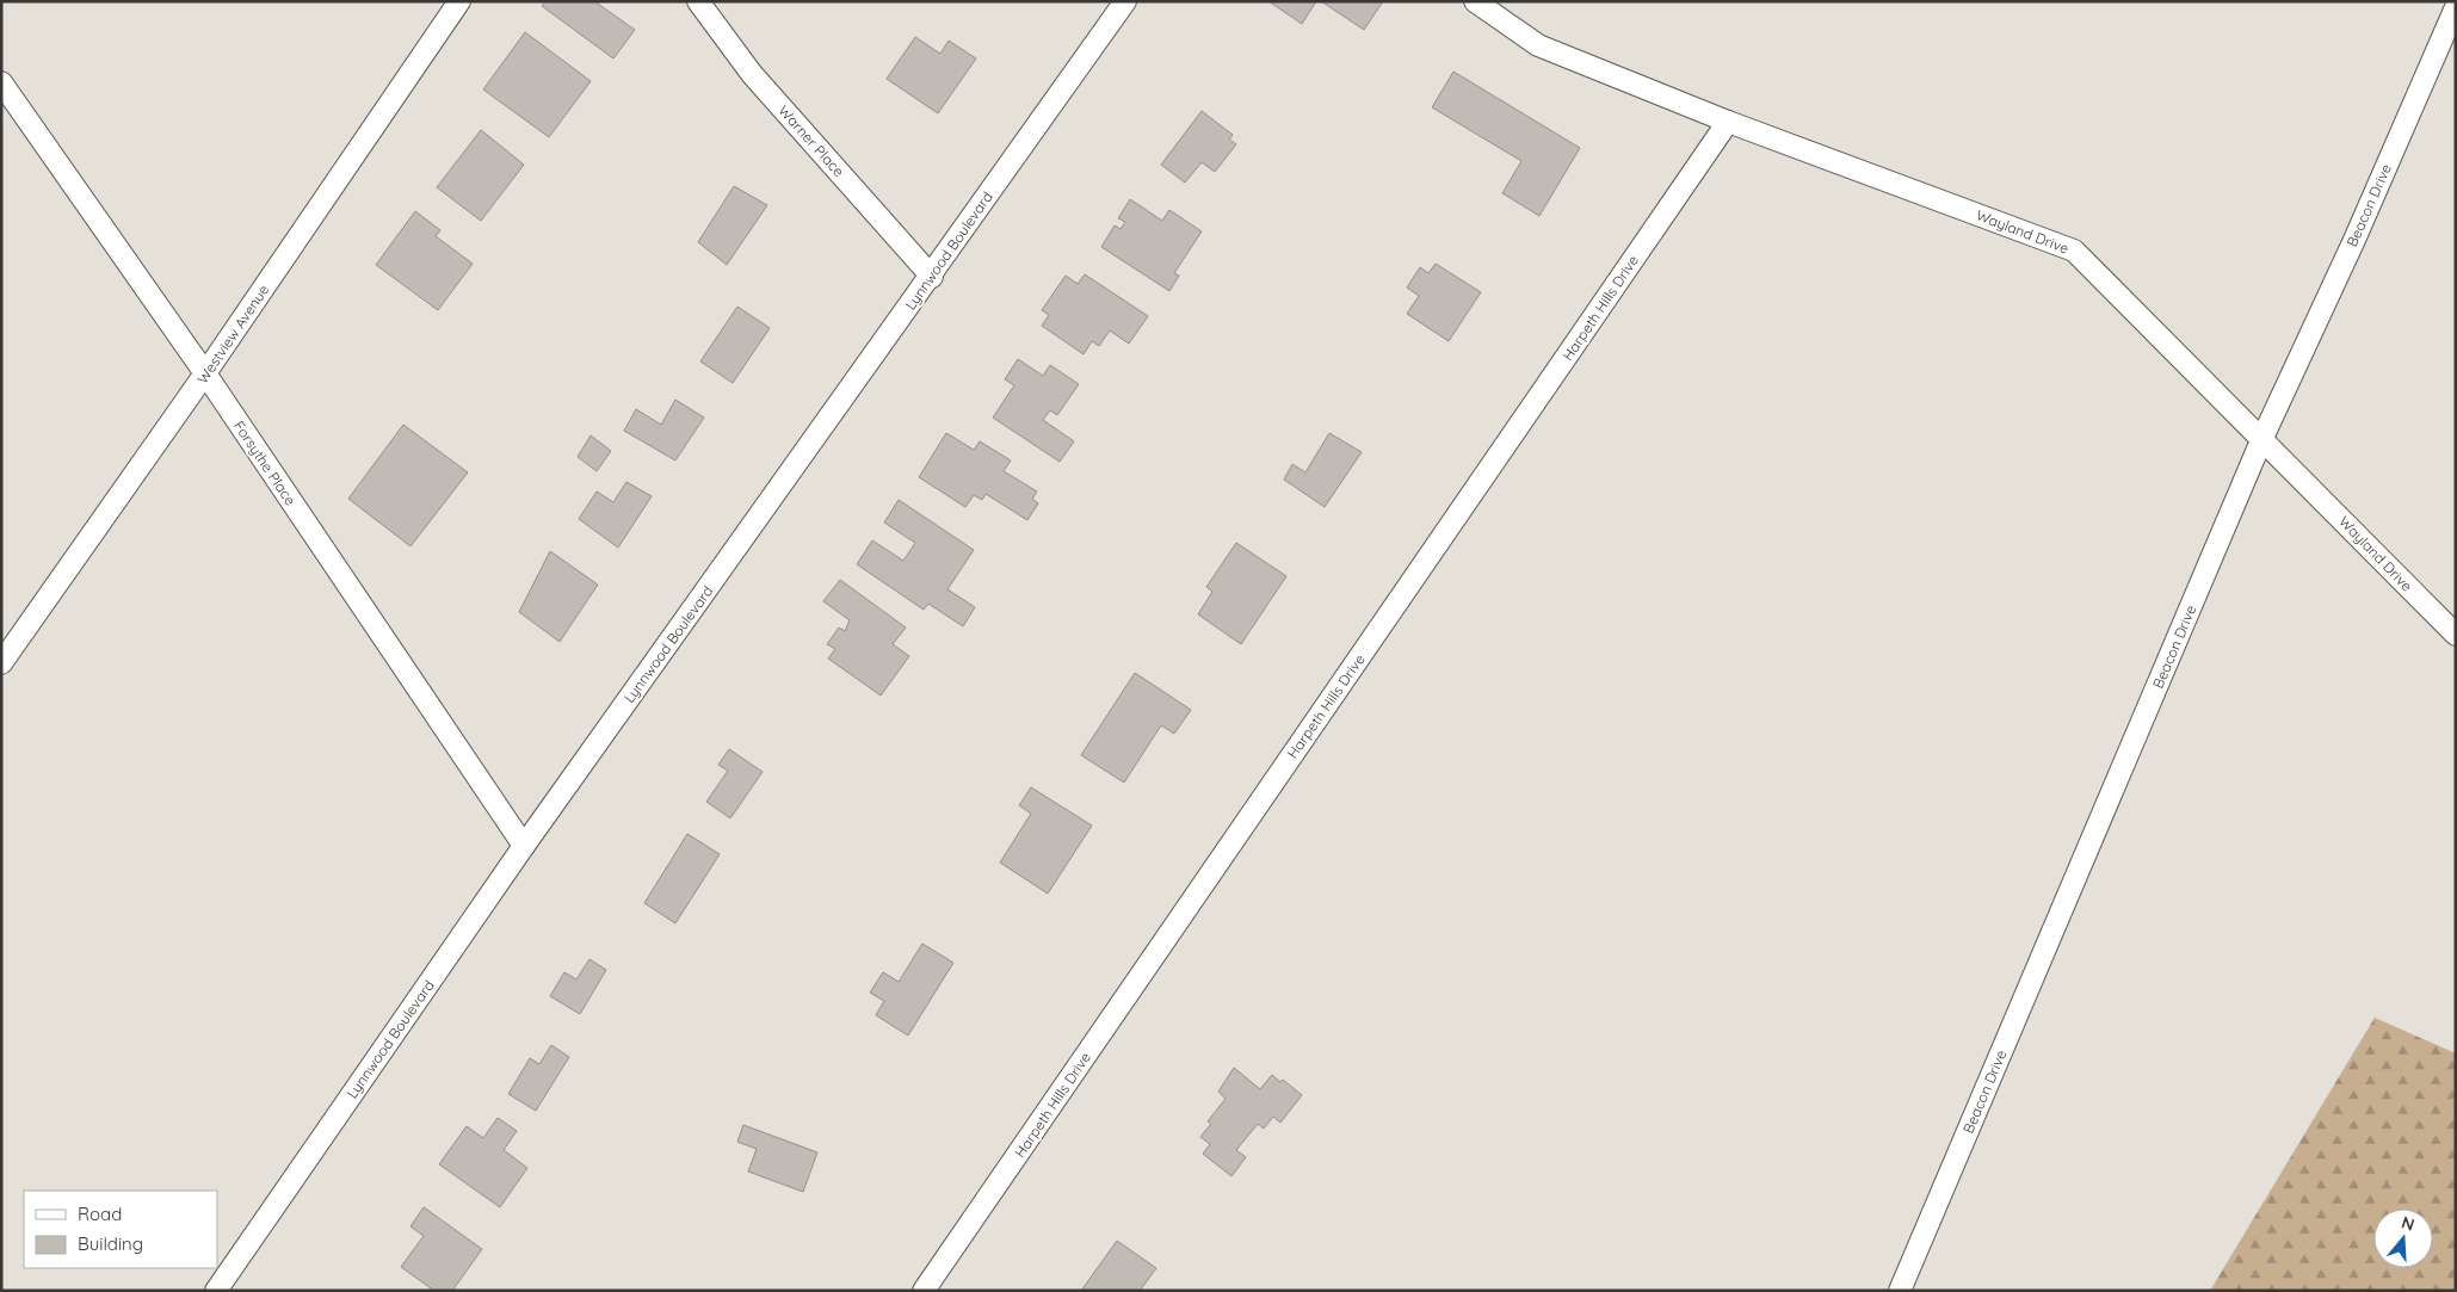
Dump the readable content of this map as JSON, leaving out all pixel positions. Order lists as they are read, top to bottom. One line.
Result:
{"streets":{"street":["Warner Place","Beacon Drive","Wayland Drive","Lynnwood Boulevard","Harpeth Hills Drive","Westview Avenue","Forsythe Place"]},"crossings":[["Warner Place","Lynnwood Boulevard"],["Beacon Drive","Wayland Drive"],["Wayland Drive","Harpeth Hills Drive"],["Lynnwood Boulevard","Forsythe Place"],["Westview Avenue","Forsythe Place"]],"legend":["Road","Building"],"north":"top"}
